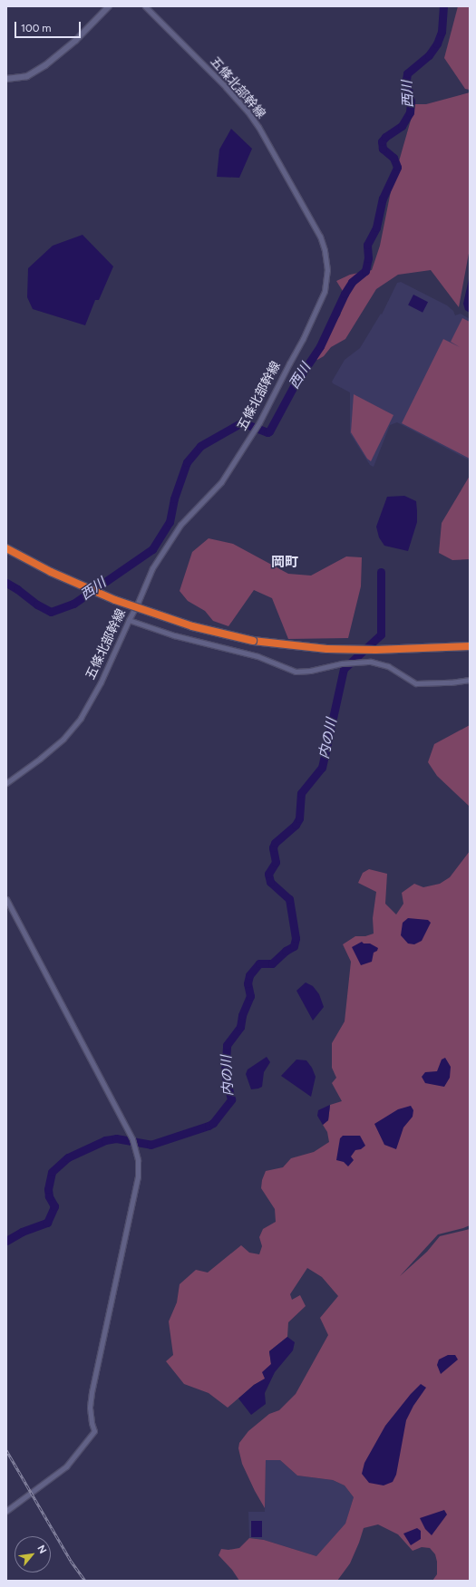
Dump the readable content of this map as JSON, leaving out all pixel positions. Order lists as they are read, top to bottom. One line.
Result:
{"streets":{"street":["五條北部幹線"]},"districts":["岡町"],"water":["西川","内の川"],"scale_bar":"100 m","north":"top right"}
